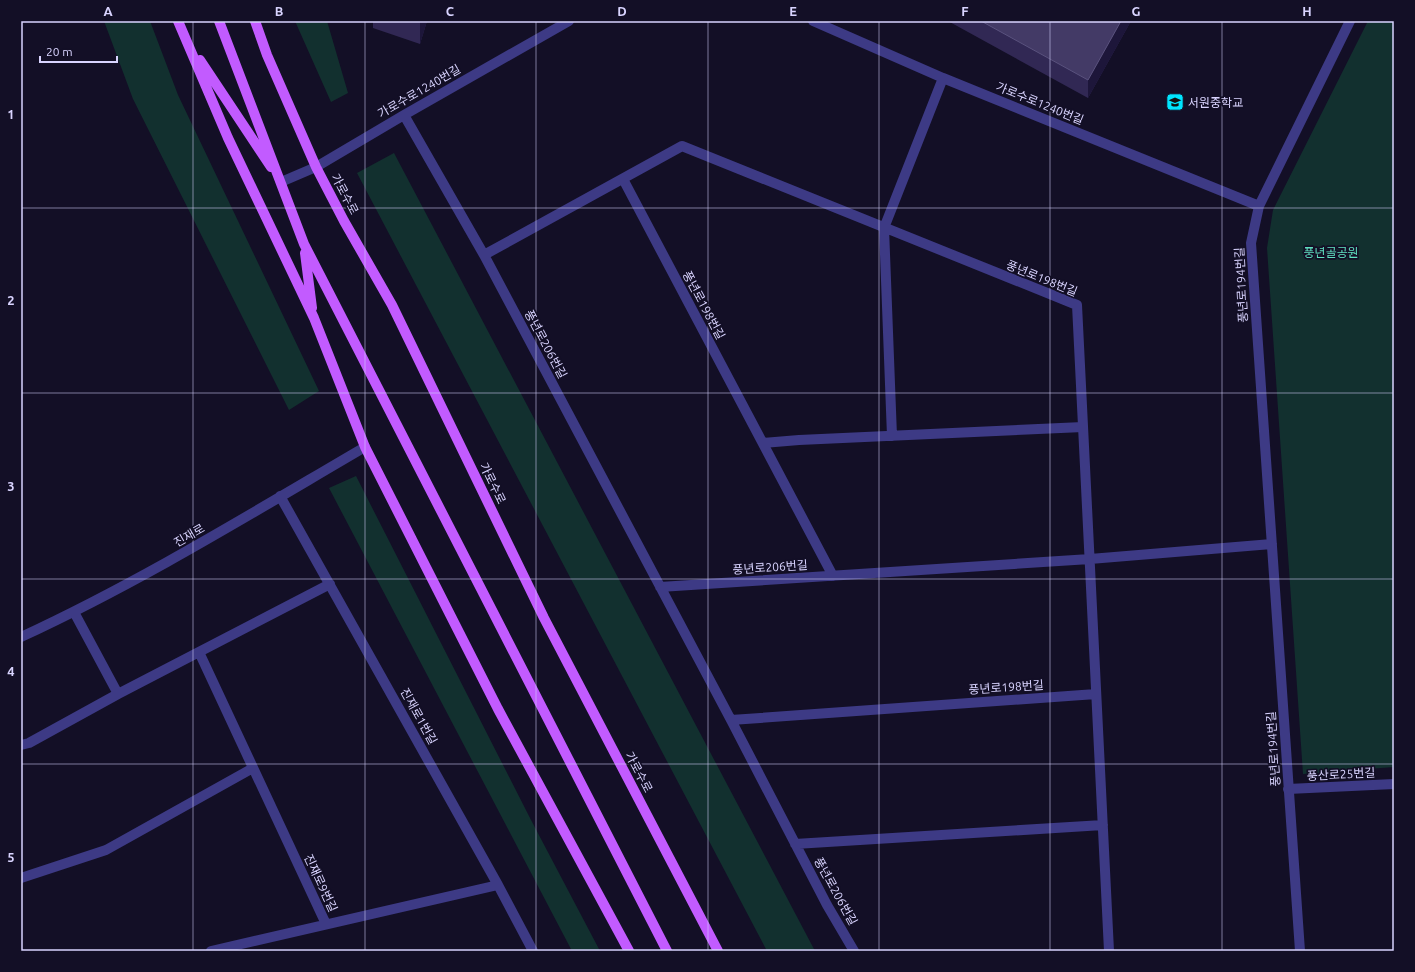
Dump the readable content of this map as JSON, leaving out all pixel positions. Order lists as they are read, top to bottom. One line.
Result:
{"streets":{"main road":["가로수로"],"street":["가로수로1240번길","풍년로198번길","풍년로194번길","풍년로206번길","진재로","진재로1번길","풍산로25번길","진재로9번길"]},"crossings":[["가로수로1240번길","가로수로"],["가로수로1240번길","풍년로194번길"],["가로수로1240번길","풍년로206번길"],["풍년로198번길","풍년로206번길"],["풍년로194번길","풍산로25번길"],["진재로","진재로1번길"]],"parks":["풍년골공원"],"places":{"school or university":["서원중학교"]},"scale_bar":"20 m","grid":{"columns":["A","B","C","D","E","F","G","H"],"rows":["1","2","3","4","5"]}}
